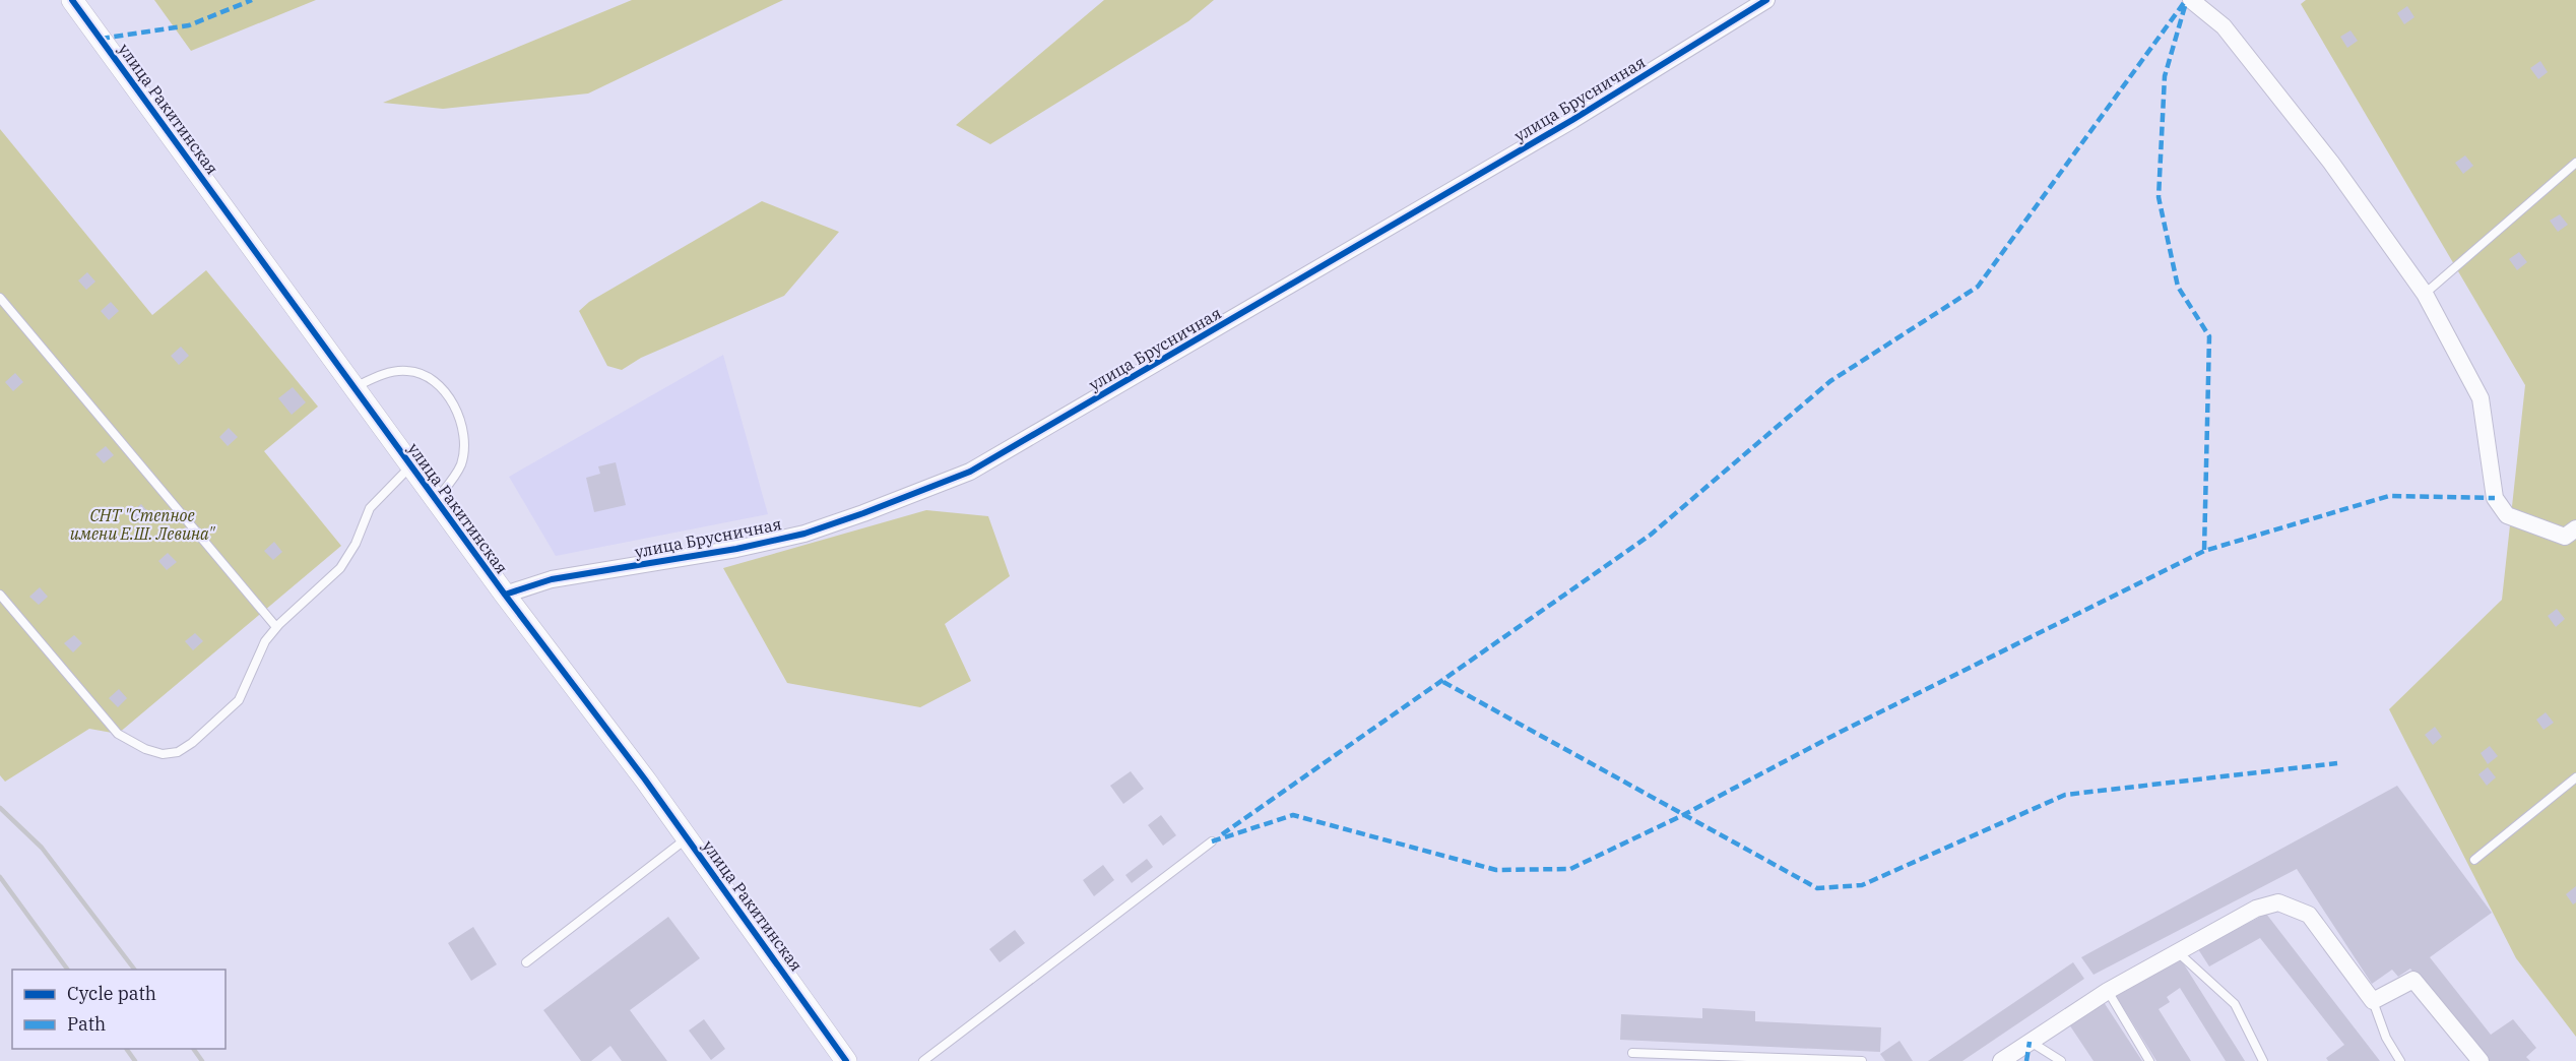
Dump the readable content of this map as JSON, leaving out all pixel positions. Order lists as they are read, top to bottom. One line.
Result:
{"streets":{"street":["улица Брусничная","улица Ракитинская"]},"crossings":[["улица Брусничная","улица Ракитинская"]],"parks":["СНТ \"Степное имени Е.Ш. Левина\""],"legend":["Cycle path","Path"]}
